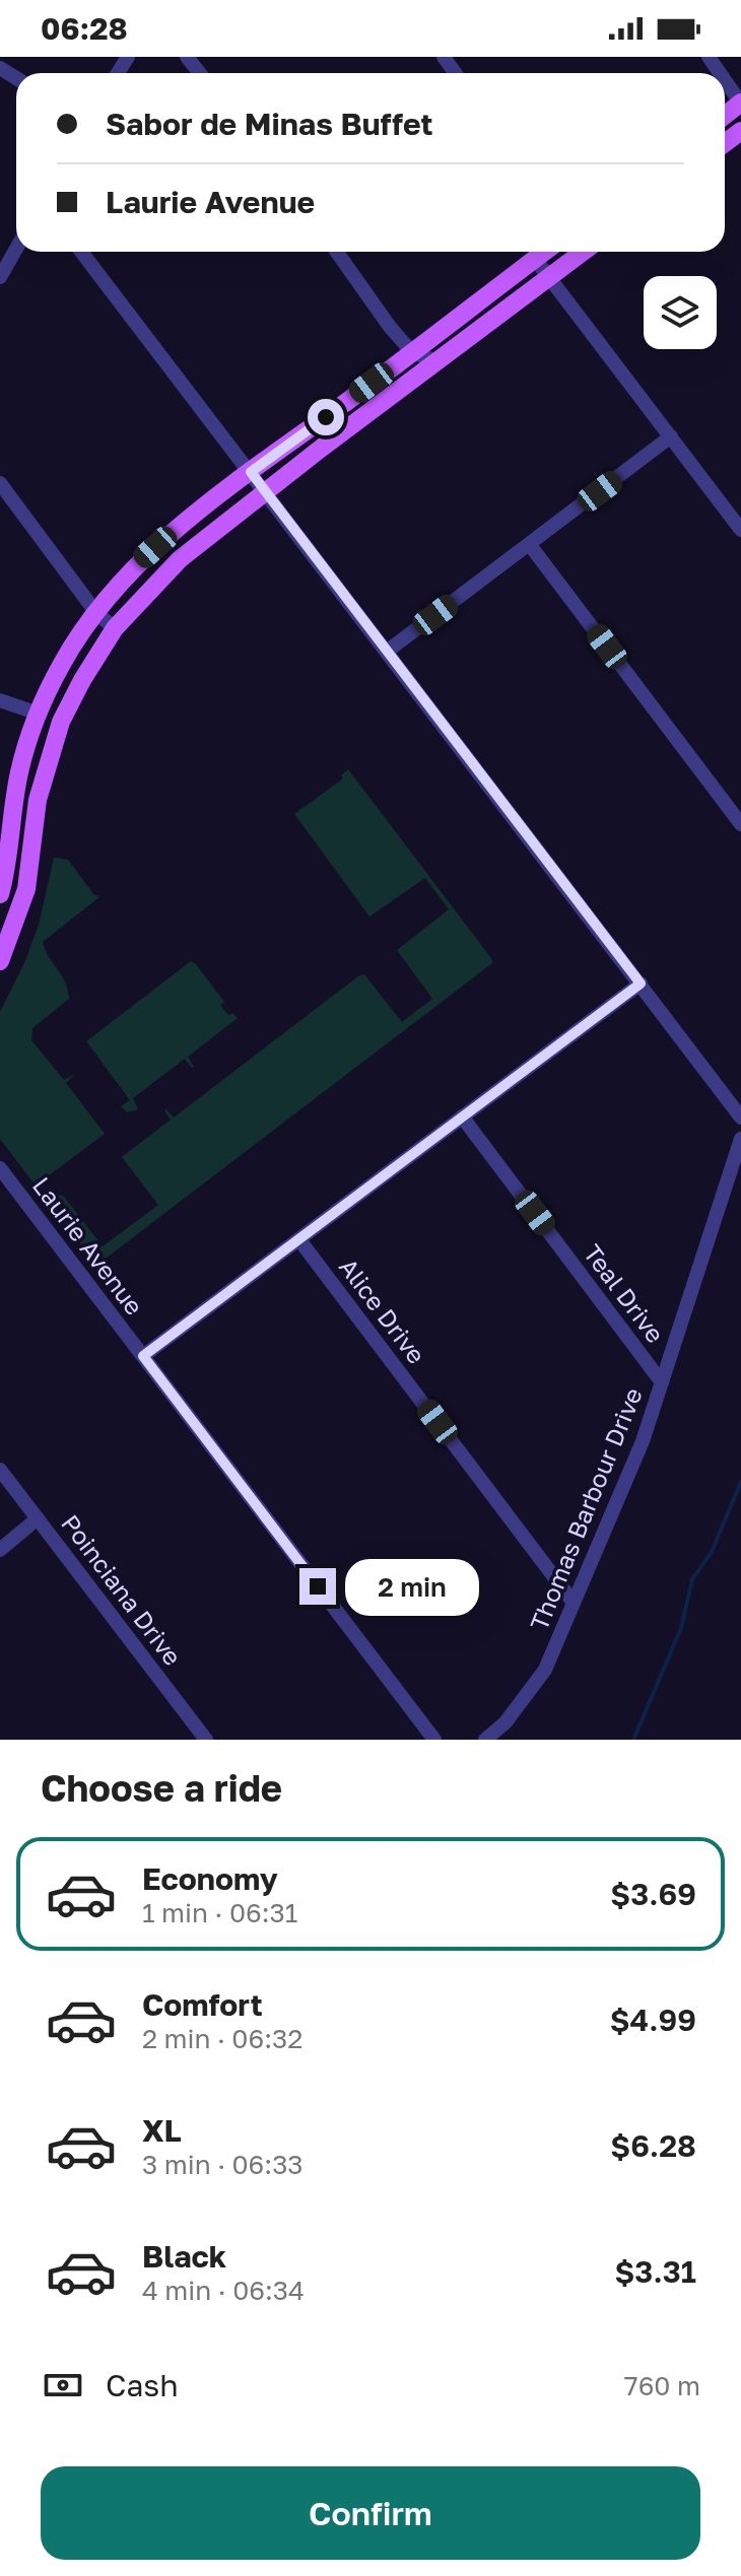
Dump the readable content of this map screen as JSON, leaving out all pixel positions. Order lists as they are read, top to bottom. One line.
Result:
{"streets":{"street":["Laurie Avenue","Teal Drive","Alice Drive","Thomas Barbour Drive","Poinciana Drive"]},"crossings":[["Teal Drive","Thomas Barbour Drive"],["Alice Drive","Thomas Barbour Drive"]],"page":{"status":"06:28","banner":["Sabor de Minas Buffet","Laurie Avenue"],"bubble":"2 min","heading":"Choose a ride","list":[{"name":"Economy","note":"1 min · 06:31","value":"$3.69"},{"name":"Comfort","note":"2 min · 06:32","value":"$4.99"},{"name":"XL","note":"3 min · 06:33","value":"$6.28"},{"name":"Black","note":"4 min · 06:34","value":"$3.31"}],"pay":["Cash","760 m"],"buttons":"Confirm"}}
